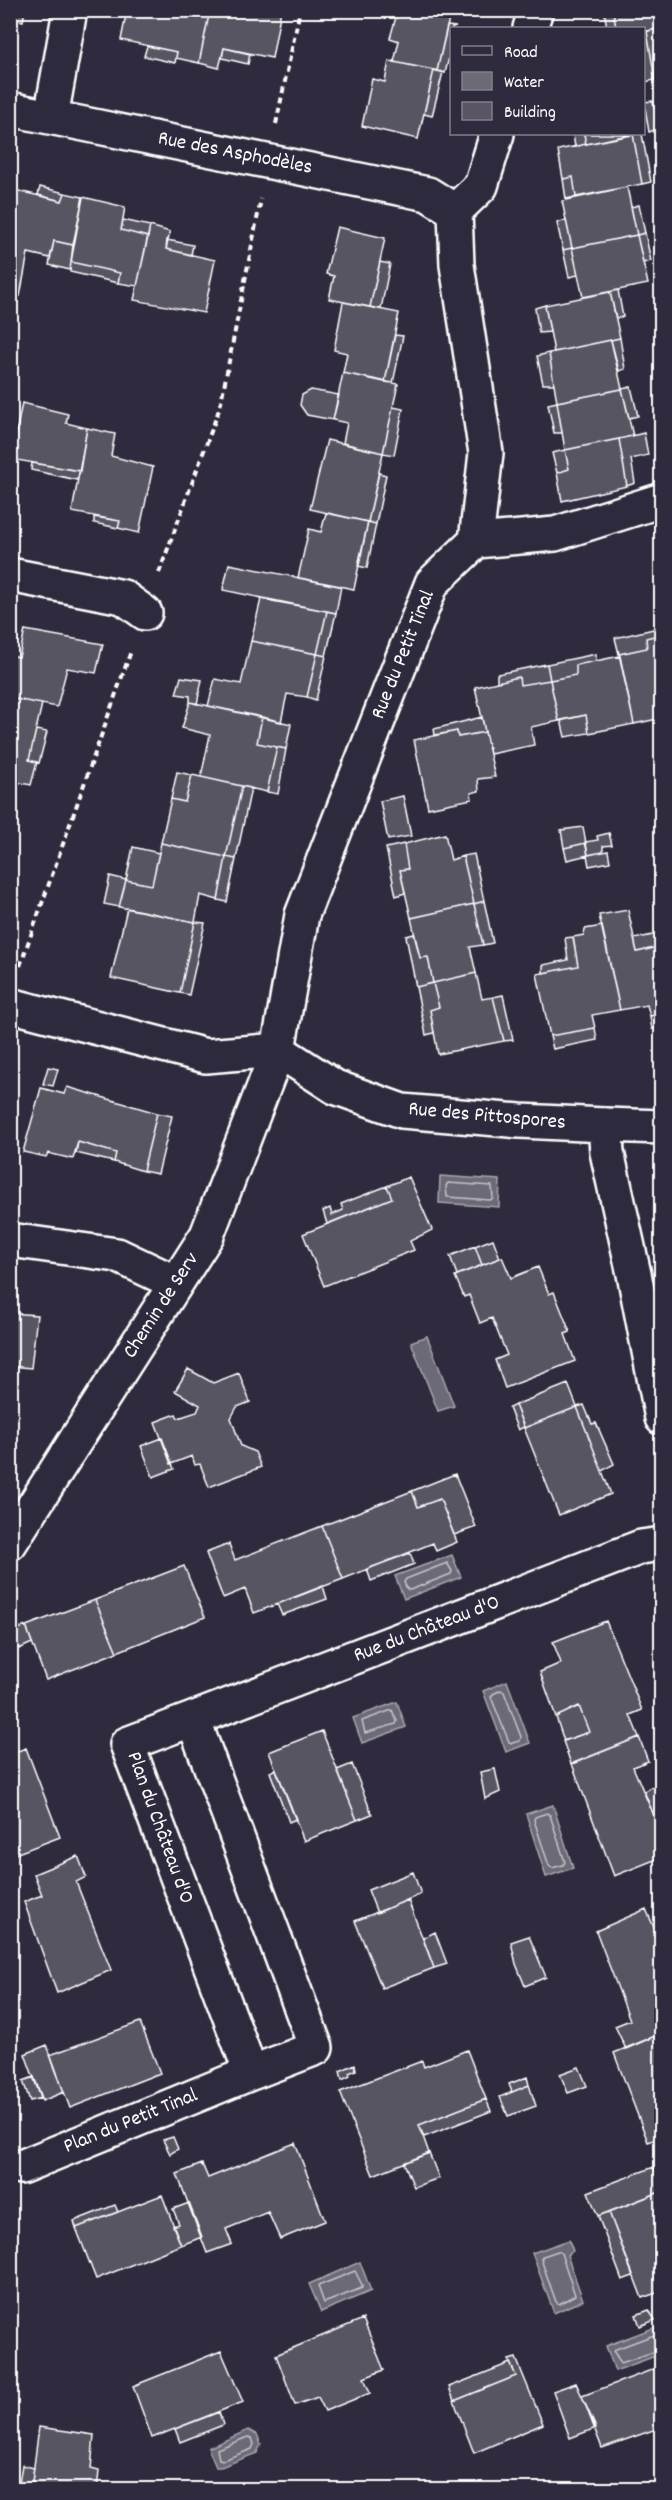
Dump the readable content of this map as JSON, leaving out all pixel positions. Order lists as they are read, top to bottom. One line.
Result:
{"streets":{"street":["Rue des Asphodèles","Rue du Petit Tinal","Rue des Pittospores","Chemin de Serv","Rue du Château d'O","Plan du Château d'O","Plan du Petit Tinal"]},"crossings":[["Rue du Petit Tinal","Rue des Pittospores"],["Rue du Petit Tinal","Chemin de Serv"],["Rue des Pittospores","Chemin de Serv"],["Rue du Château d'O","Plan du Château d'O"],["Plan du Château d'O","Plan du Petit Tinal"]],"legend":["Road","Water","Building"]}
